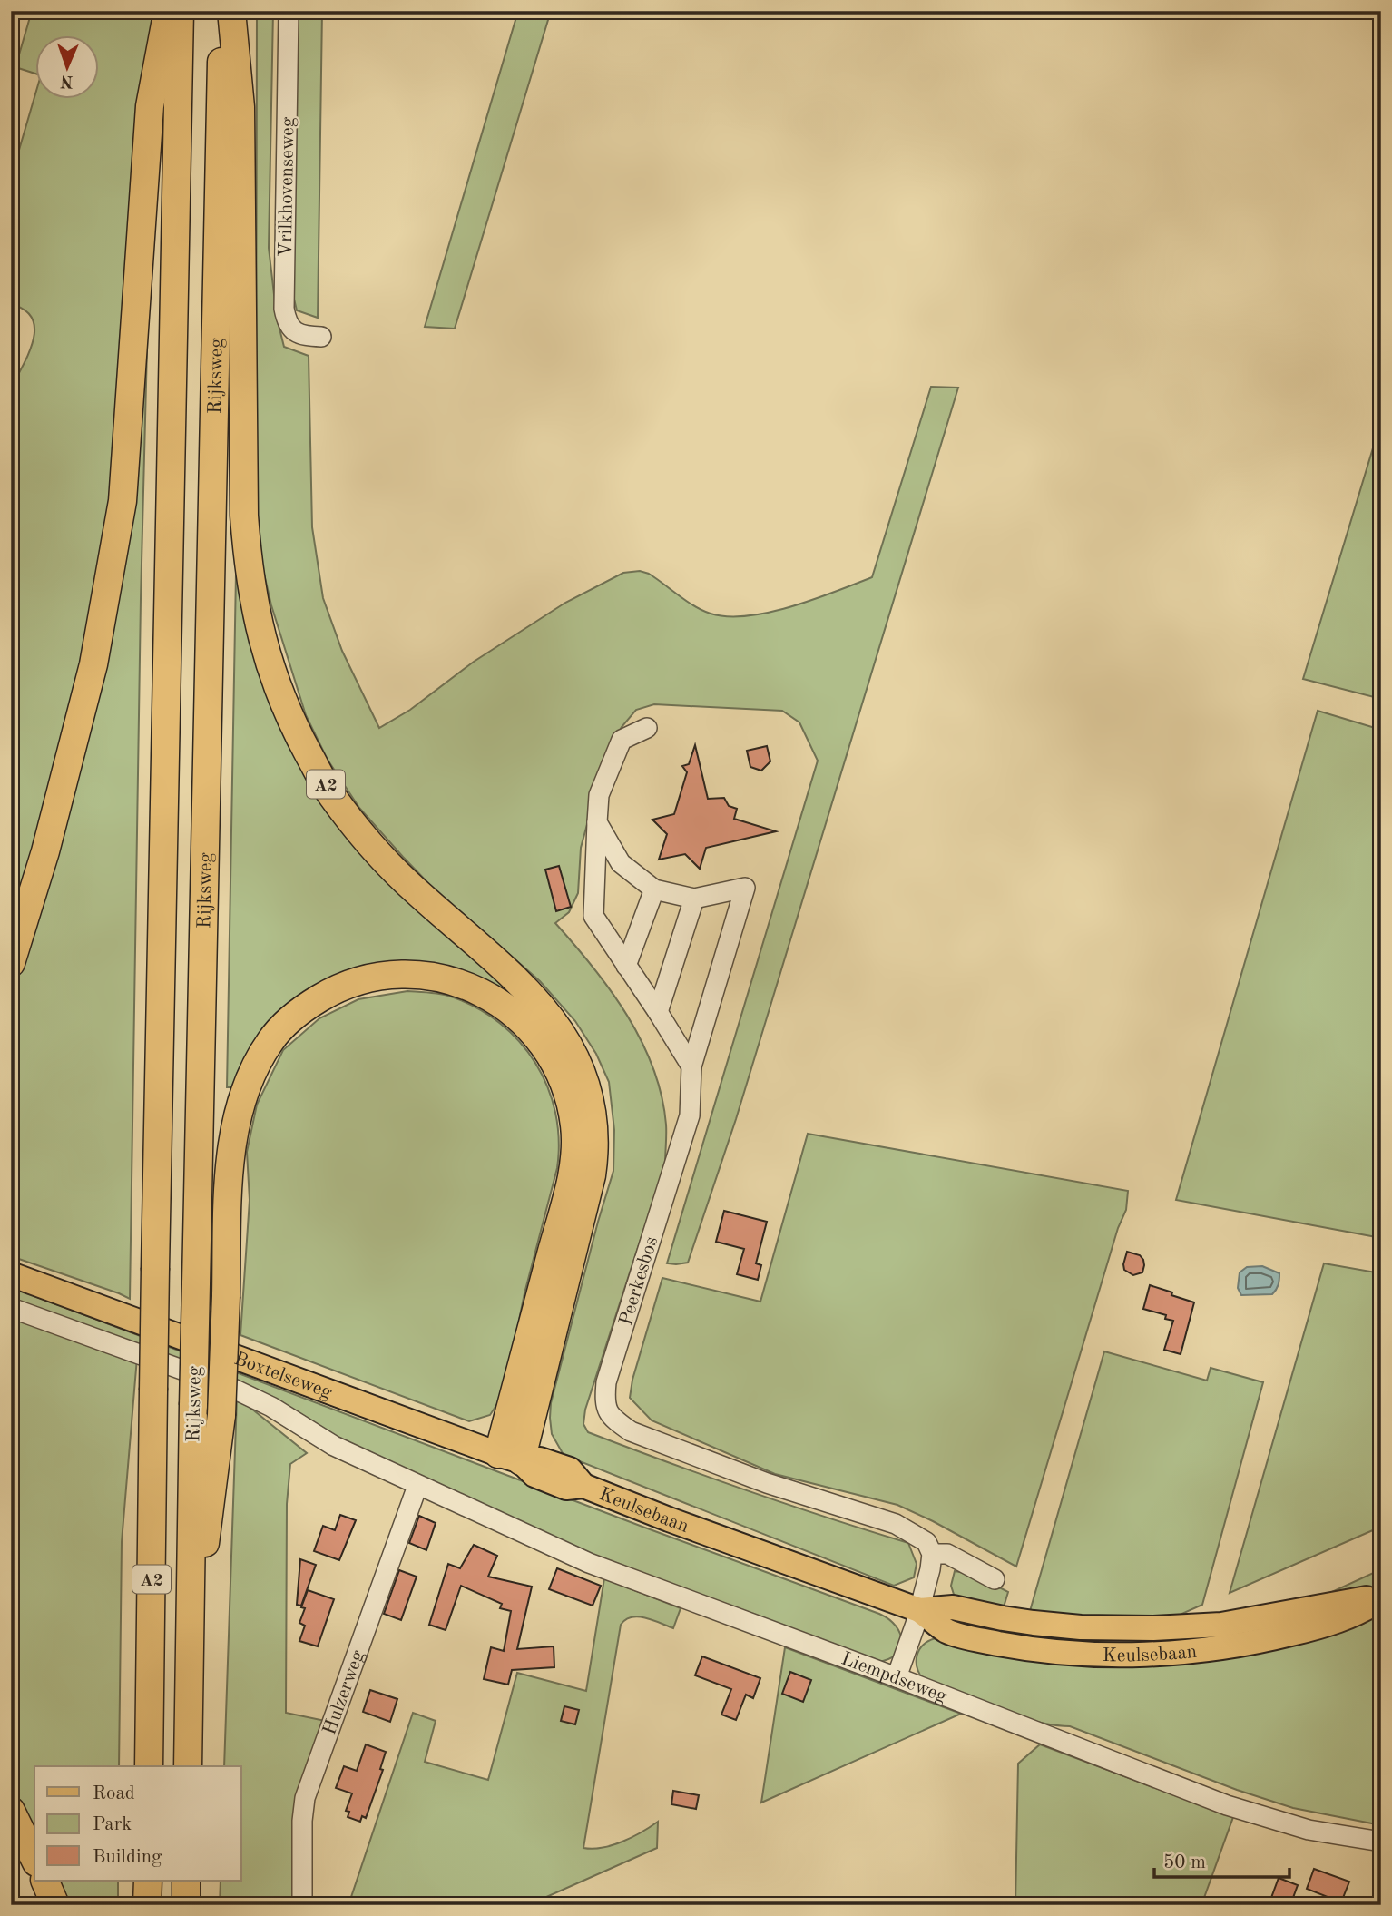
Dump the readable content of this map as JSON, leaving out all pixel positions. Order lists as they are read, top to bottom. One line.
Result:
{"streets":{"highway":["Rijksweg","A2"],"main road":["Boxtelseweg","Keulsebaan"],"street":["Vrilkhovenseweg","Peerkesbos","Liempdseweg","Hulzerweg"]},"crossings":[["Rijksweg","A2"],["A2","Boxtelseweg"],["Boxtelseweg","Keulsebaan"],["Boxtelseweg","Liempdseweg"],["Boxtelseweg","Hulzerweg"],["Liempdseweg","Hulzerweg"]],"legend":["Road","Park","Building"],"scale_bar":"50 m","north":"bottom"}
